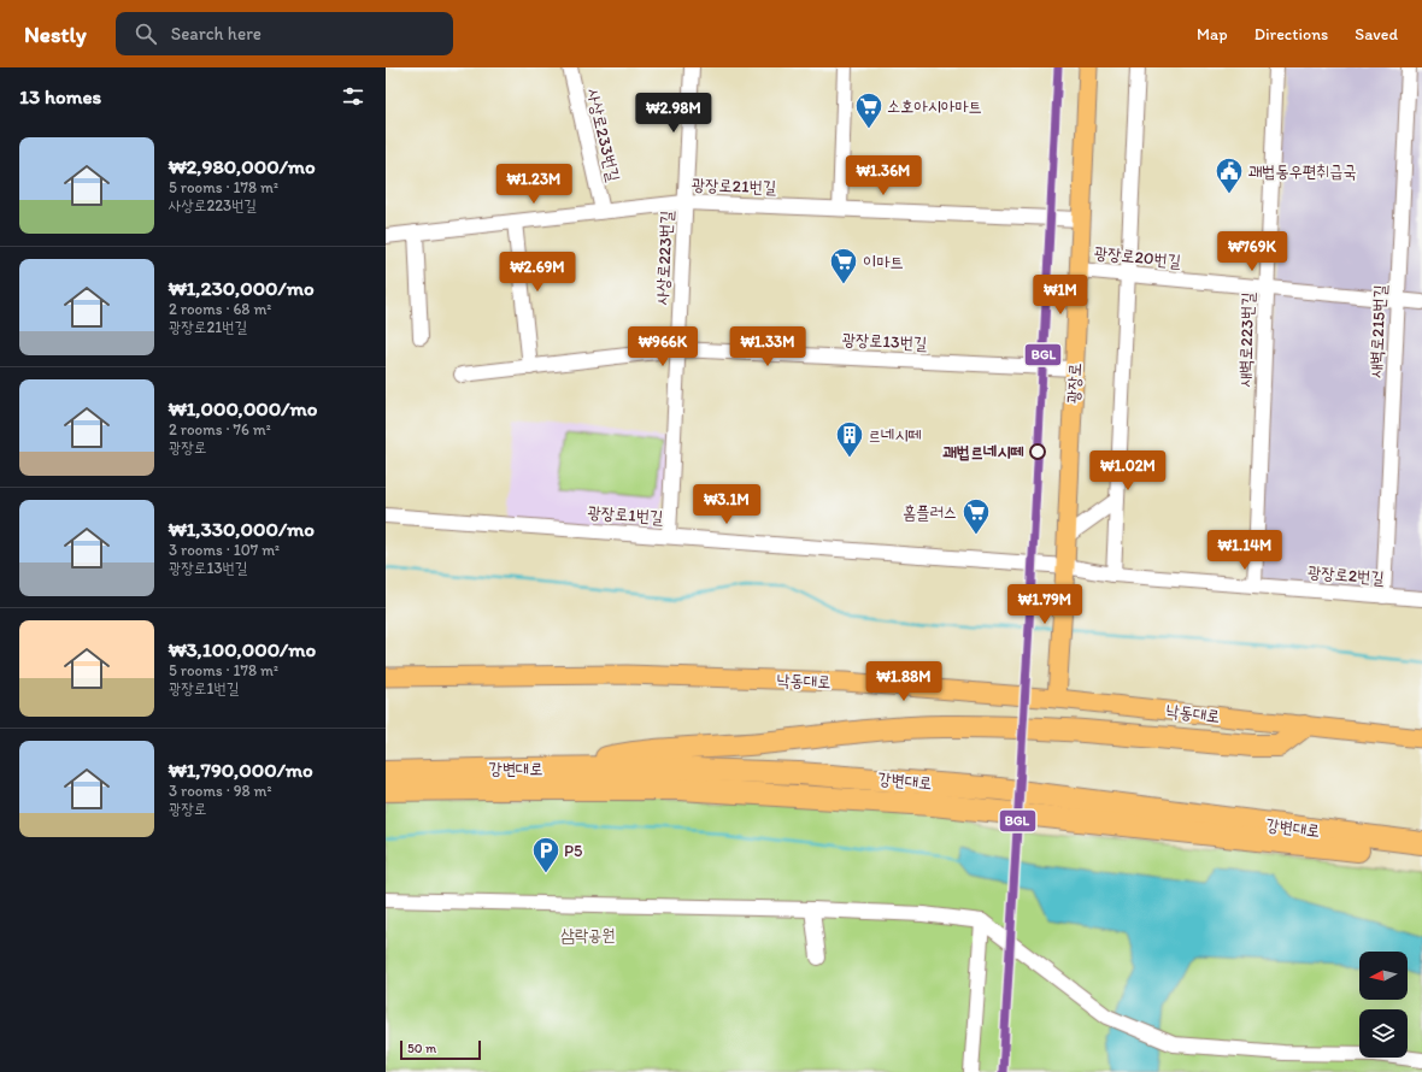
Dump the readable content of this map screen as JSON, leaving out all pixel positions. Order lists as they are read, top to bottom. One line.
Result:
{"streets":{"highway":["강변대로"],"main road":["광장로","낙동대로"],"street":["사상로233번길","광장로21번길","광장로20번길","사상로223번길","새벽로215번길","새벽로223번길","광장로13번길","광장로1번길","광장로2번길"]},"crossings":[["사상로233번길","광장로21번길"],["광장로21번길","사상로223번길"],["광장로21번길","광장로"],["광장로20번길","새벽로215번길"],["광장로20번길","새벽로223번길"],["광장로20번길","광장로"],["사상로223번길","광장로13번길"],["사상로223번길","광장로1번길"],["새벽로215번길","광장로2번길"],["새벽로223번길","광장로2번길"],["광장로13번길","광장로"],["광장로","광장로1번길"],["광장로","광장로2번길"],["광장로","낙동대로"],["광장로1번길","광장로2번길"]],"parks":["삼락공원"],"places":{"supermarket":["소호아시아마트","이마트","홈플러스"],"public building":["괘법동우편취급국"],"other":["괘법르네시떼"],"building":["르네시떼"],"parking":["P5"]},"lines":["transit line BGL"],"scale_bar":"50 m","north":"left","page":{"header":"Nestly","search":"Search here","nav":["Map","Directions","Saved"],"heading":"13 homes","price":["₩2.98M","₩1.36M","₩1.23M","₩769K","₩2.69M","₩1M","₩966K","₩1.33M","₩1.02M","₩3.1M","₩1.14M","₩1.79M","₩1.88M"],"list":[{"name":"₩2,980,000/mo","note":"5 rooms · 178 m² · 사상로223번길"},{"name":"₩1,230,000/mo","note":"2 rooms · 68 m² · 광장로21번길"},{"name":"₩1,000,000/mo","note":"2 rooms · 76 m² · 광장로"},{"name":"₩1,330,000/mo","note":"3 rooms · 107 m² · 광장로13번길"},{"name":"₩3,100,000/mo","note":"5 rooms · 178 m² · 광장로1번길"},{"name":"₩1,790,000/mo","note":"3 rooms · 98 m² · 광장로"}],"scale":"50 m"}}
